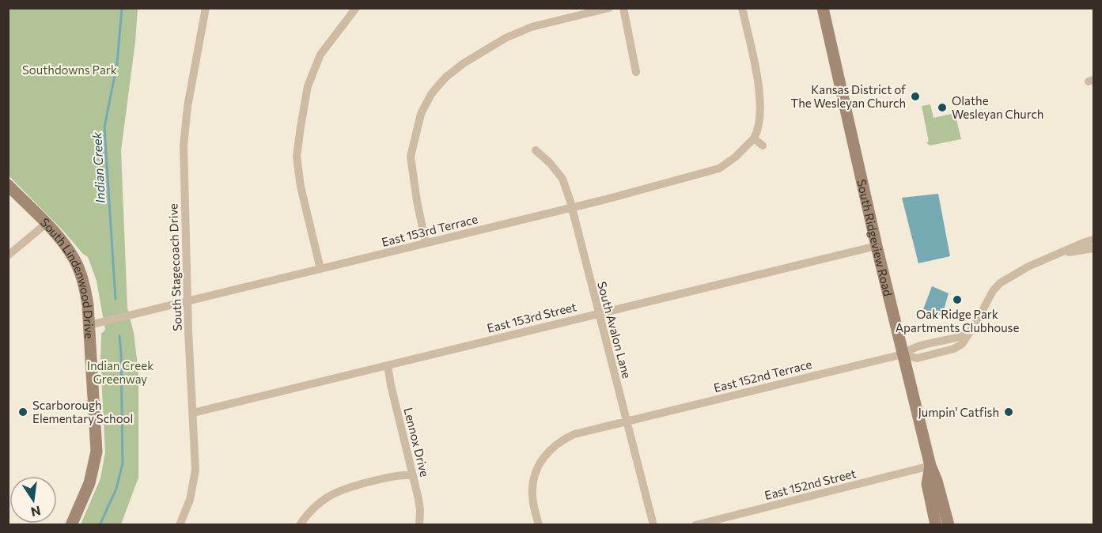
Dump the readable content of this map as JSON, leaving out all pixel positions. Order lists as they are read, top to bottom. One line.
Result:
{"streets":{"main road":["South Ridgeview Road","South Lindenwood Drive"],"street":["East 153rd Terrace","South Stagecoach Drive","East 153rd Street","South Avalon Lane","East 152nd Terrace","Lennox Drive","East 152nd Street"]},"crossings":[["East 153rd Terrace","South Stagecoach Drive"],["East 153rd Terrace","South Lindenwood Drive"],["East 153rd Terrace","South Avalon Lane"],["South Ridgeview Road","East 153rd Street"],["South Ridgeview Road","East 152nd Terrace"],["South Ridgeview Road","East 152nd Street"],["South Stagecoach Drive","East 153rd Street"],["East 153rd Street","South Avalon Lane"],["East 153rd Street","Lennox Drive"],["South Avalon Lane","East 152nd Terrace"]],"water":["Indian Creek"],"parks":["Southdowns Park","Indian Creek Greenway"],"places":["Kansas District of The Wesleyan Church","Olathe Wesleyan Church","Oak Ridge Park Apartments Clubhouse","Scarborough Elementary School","Jumpin' Catfish"],"north":"bottom"}
